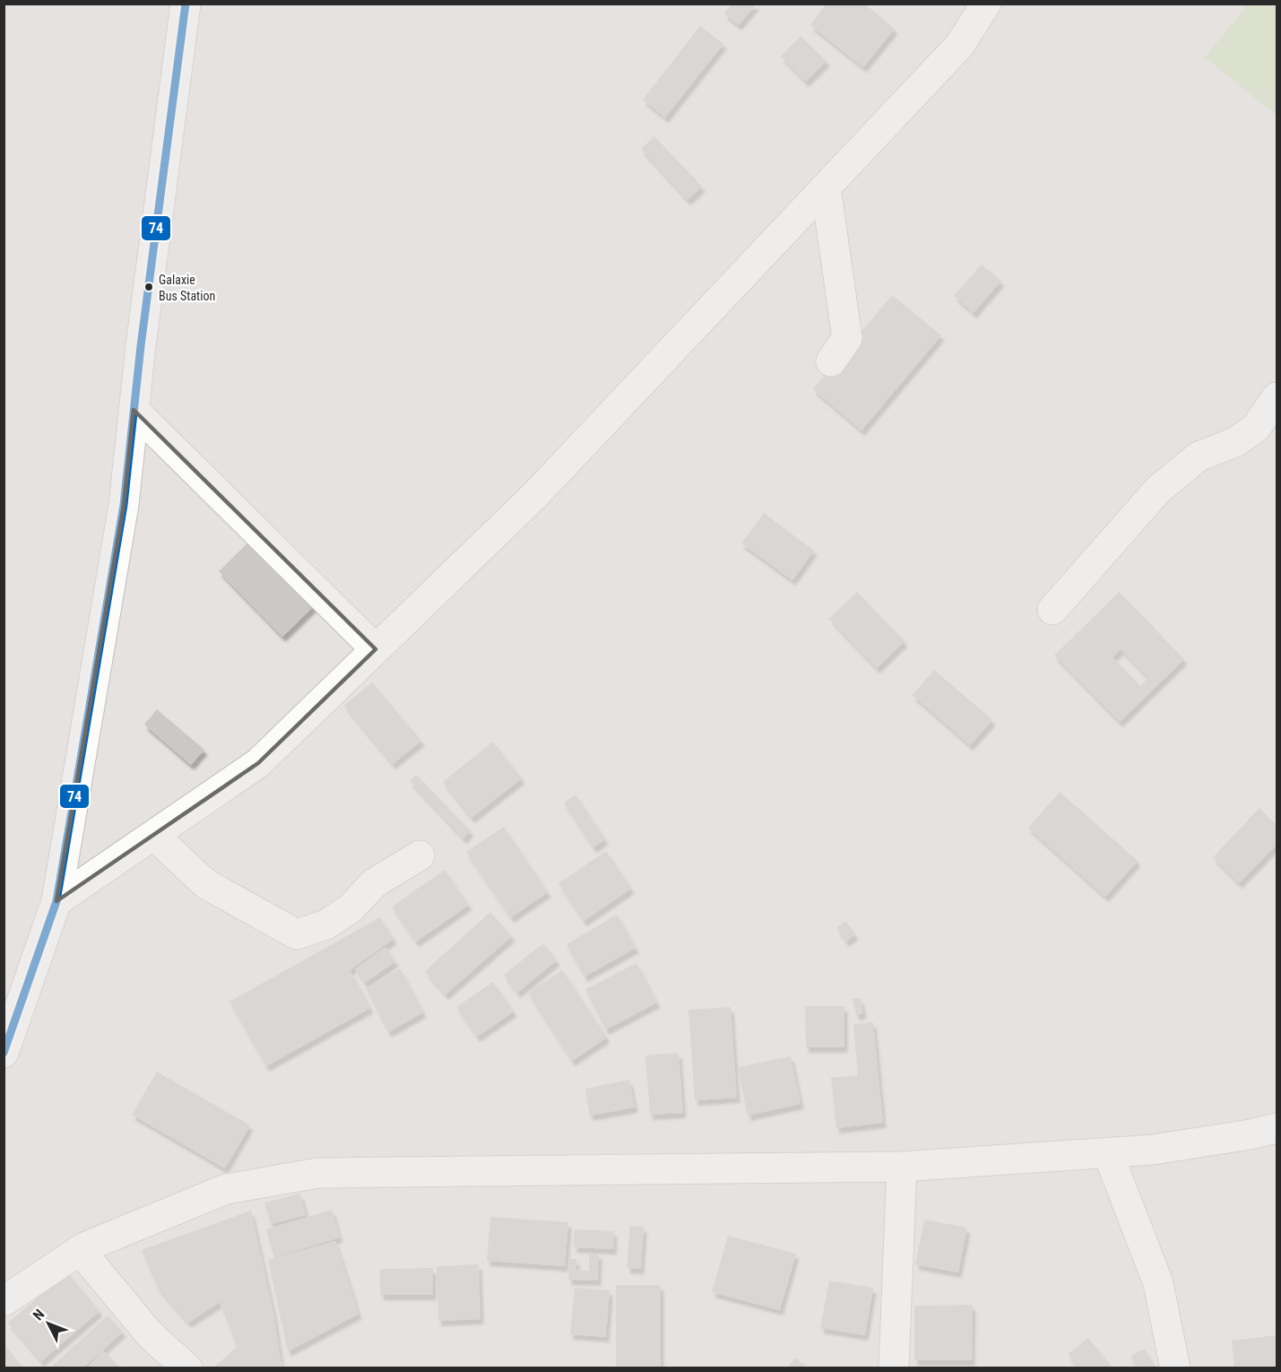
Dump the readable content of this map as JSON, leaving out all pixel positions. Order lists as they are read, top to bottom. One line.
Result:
{"places":["Galaxie Bus Station"],"lines":["transit line 74"],"north":"top left"}
